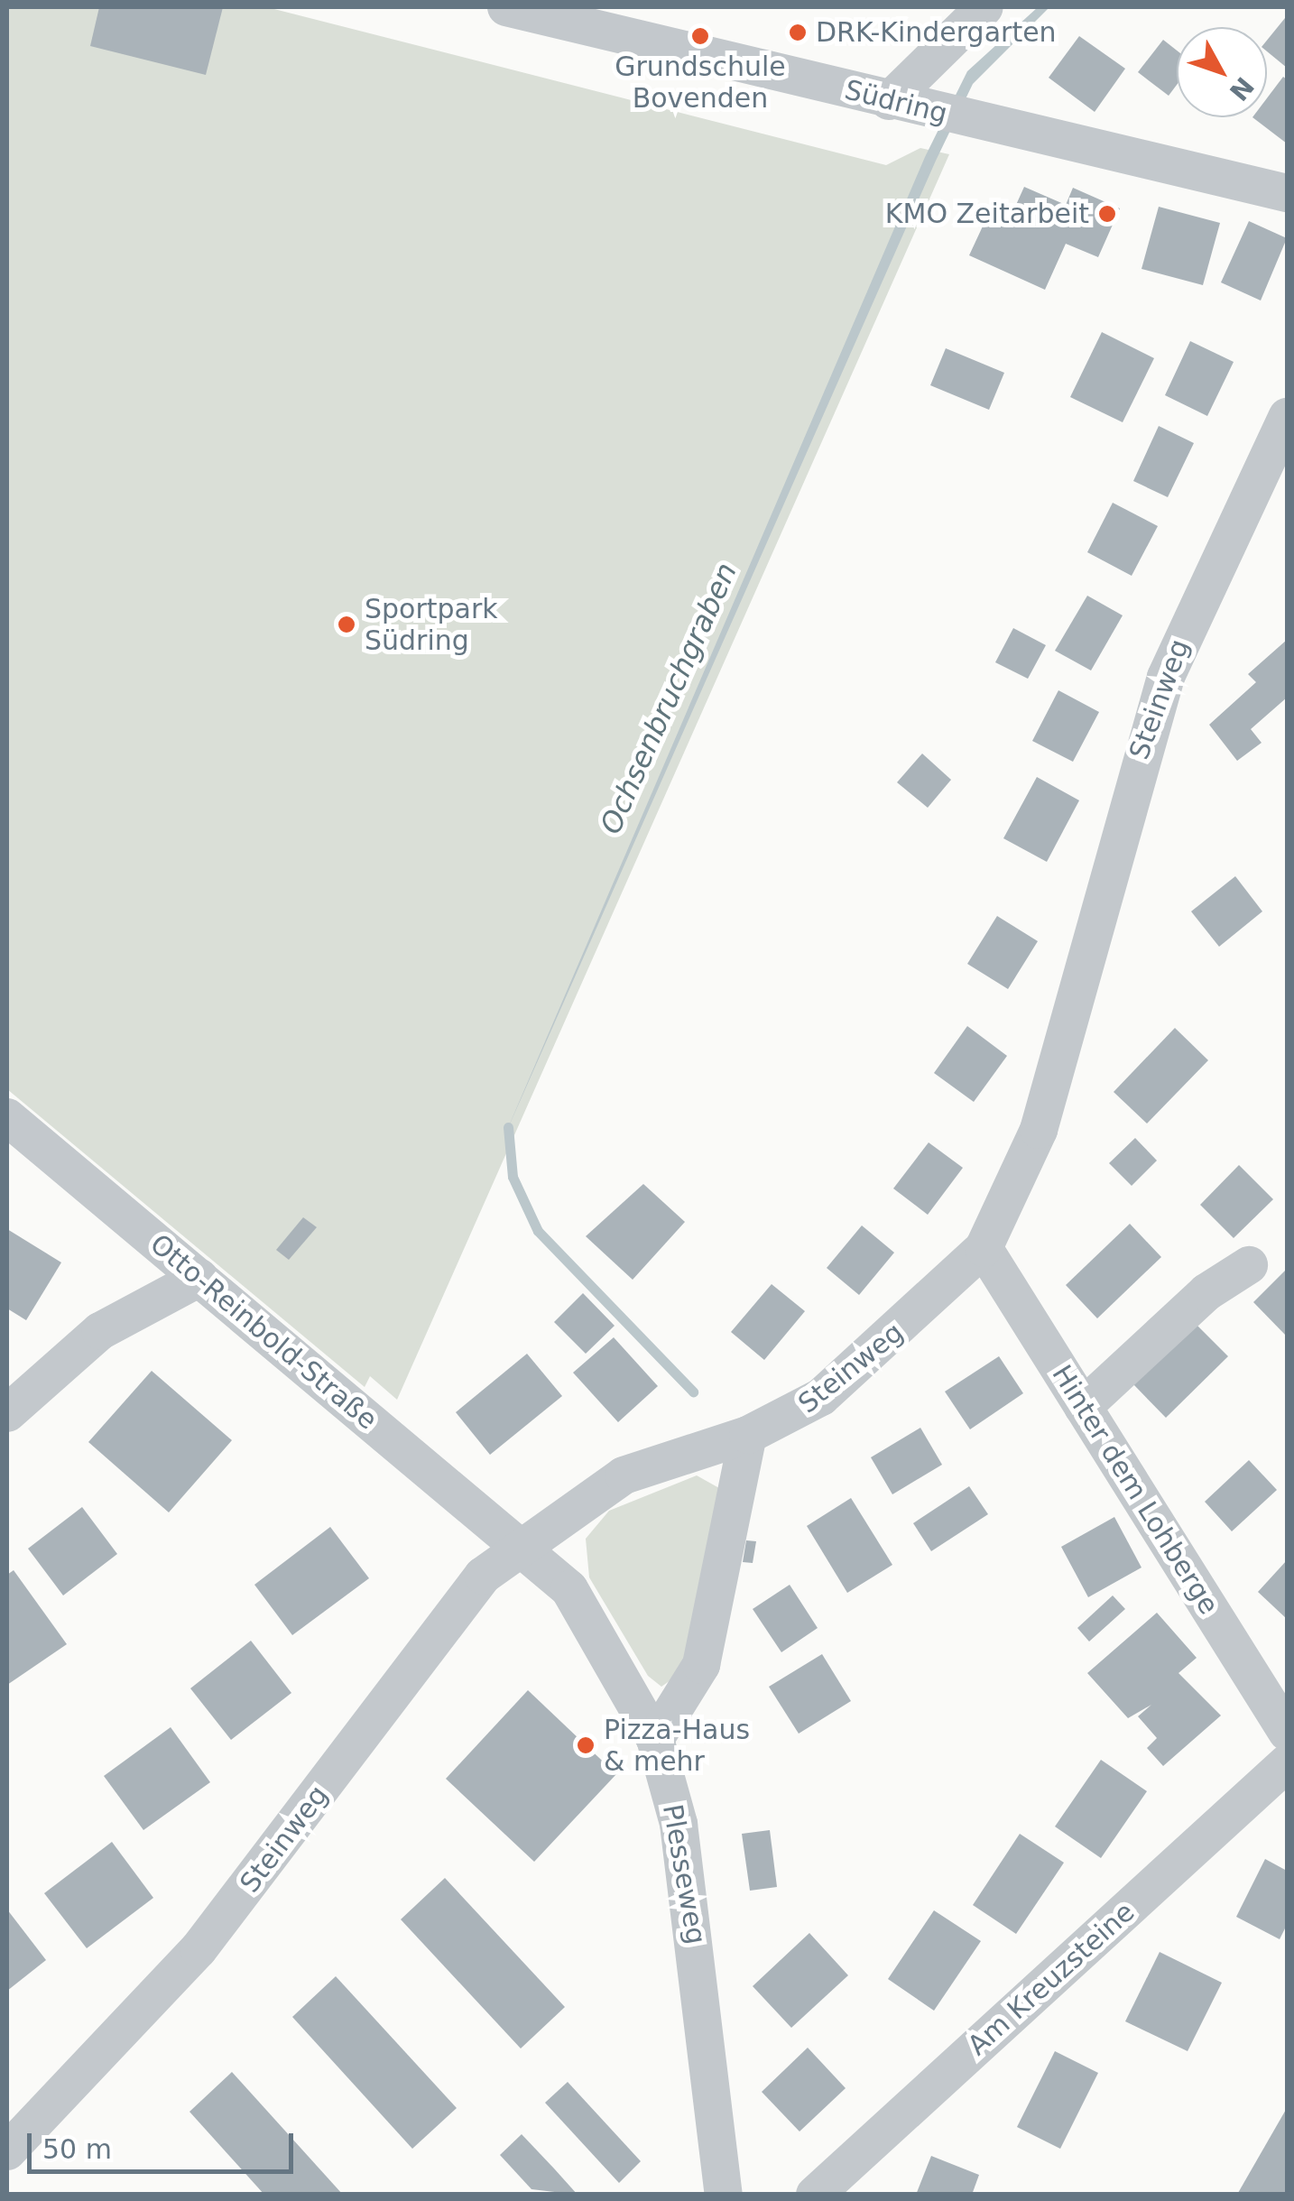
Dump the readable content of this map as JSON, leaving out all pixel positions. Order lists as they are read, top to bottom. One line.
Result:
{"streets":{"street":["Südring","Steinweg","Otto-Reinbold-Straße","Hinter dem Lohberge","Plesseweg","Am Kreuzsteine"]},"crossings":[["Steinweg","Otto-Reinbold-Straße"],["Steinweg","Hinter dem Lohberge"],["Steinweg","Plesseweg"],["Otto-Reinbold-Straße","Plesseweg"]],"water":["Ochsenbruchgraben"],"places":["DRK-Kindergarten","Grundschule Bovenden","KMO Zeitarbeit","Sportpark Südring","Pizza-Haus & mehr"],"scale_bar":"50 m","north":"bottom right"}
